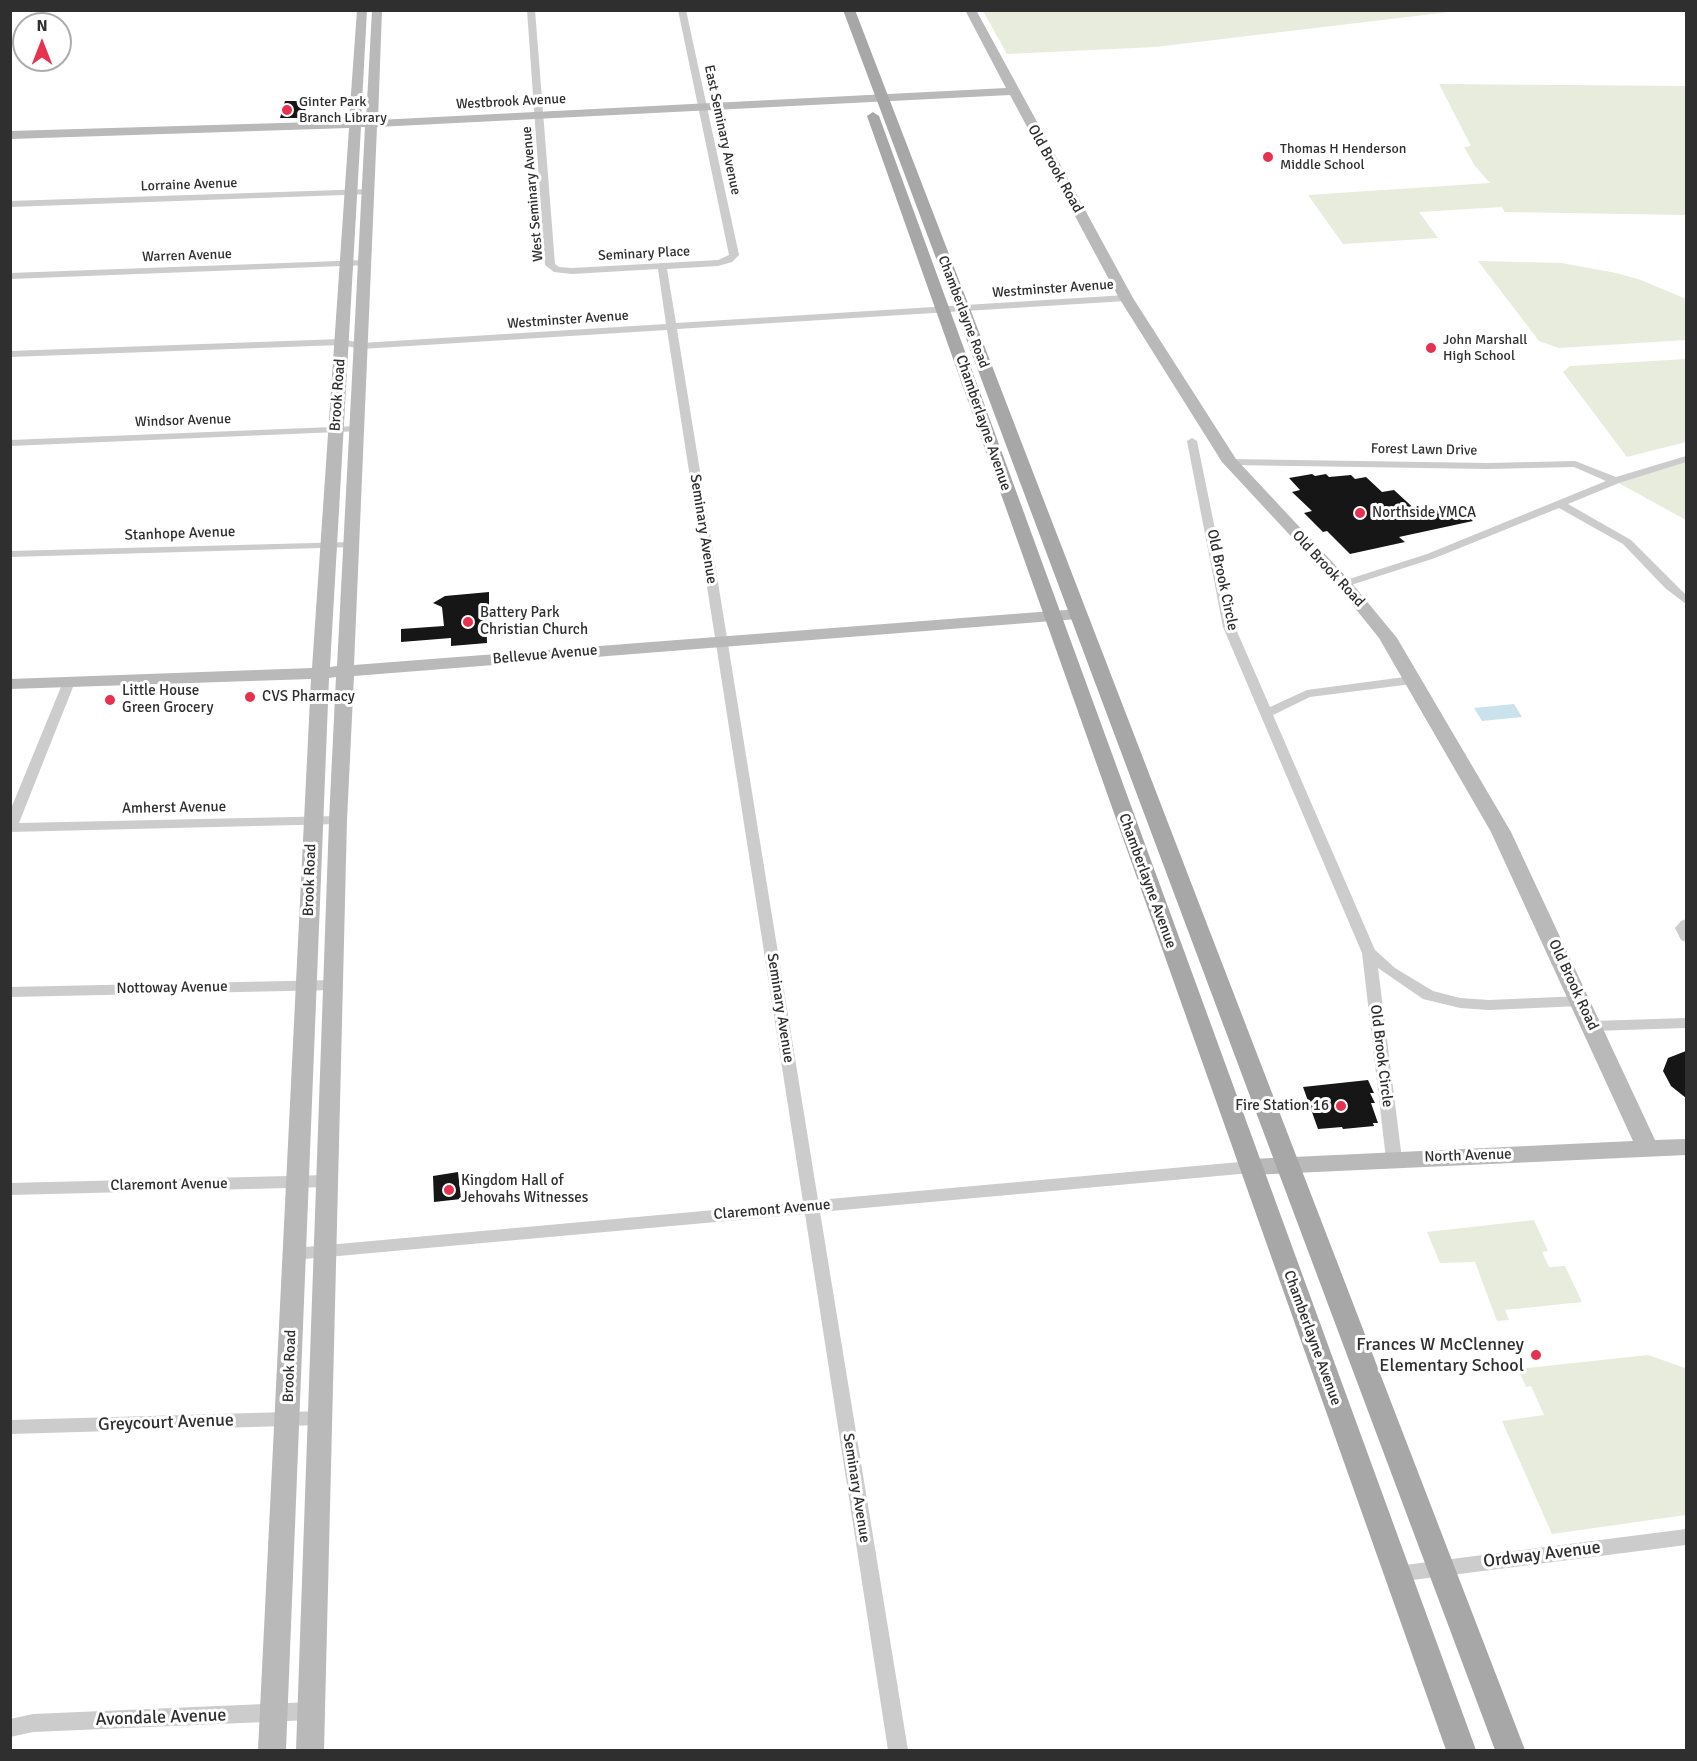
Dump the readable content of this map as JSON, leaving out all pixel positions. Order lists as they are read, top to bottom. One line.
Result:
{"streets":{"main road":["Westbrook Avenue","Old Brook Road","Chamberlayne Road","Brook Road","Chamberlayne Avenue","Bellevue Avenue","North Avenue"],"street":["East Seminary Avenue","Lorraine Avenue","West Seminary Avenue","Seminary Place","Warren Avenue","Westminster Avenue","Windsor Avenue","Forest Lawn Drive","Seminary Avenue","Stanhope Avenue","Old Brook Circle","Amherst Avenue","Nottoway Avenue","Claremont Avenue","Greycourt Avenue","Ordway Avenue","Avondale Avenue"]},"crossings":[["Westbrook Avenue","East Seminary Avenue"],["Westbrook Avenue","Old Brook Road"],["Westbrook Avenue","West Seminary Avenue"],["Westbrook Avenue","Chamberlayne Road"],["Westbrook Avenue","Brook Road"],["Westbrook Avenue","Chamberlayne Avenue"],["East Seminary Avenue","Seminary Place"],["Old Brook Road","Westminster Avenue"],["Old Brook Road","Forest Lawn Drive"],["Old Brook Road","Old Brook Circle"],["Old Brook Road","North Avenue"],["Lorraine Avenue","Brook Road"],["West Seminary Avenue","Seminary Place"],["Seminary Place","Seminary Avenue"],["Warren Avenue","Brook Road"],["Westminster Avenue","Chamberlayne Road"],["Westminster Avenue","Brook Road"],["Westminster Avenue","Chamberlayne Avenue"],["Westminster Avenue","Seminary Avenue"],["Chamberlayne Road","Chamberlayne Avenue"],["Chamberlayne Road","Bellevue Avenue"],["Brook Road","Windsor Avenue"],["Brook Road","Stanhope Avenue"],["Brook Road","Bellevue Avenue"],["Brook Road","Amherst Avenue"],["Brook Road","Nottoway Avenue"],["Brook Road","Claremont Avenue"],["Brook Road","Greycourt Avenue"],["Brook Road","Avondale Avenue"],["Chamberlayne Avenue","Bellevue Avenue"],["Chamberlayne Avenue","North Avenue"],["Chamberlayne Avenue","Claremont Avenue"],["Chamberlayne Avenue","Ordway Avenue"],["Seminary Avenue","Bellevue Avenue"],["Seminary Avenue","Claremont Avenue"],["Old Brook Circle","North Avenue"],["North Avenue","Claremont Avenue"]],"places":["Ginter Park Branch Library","Thomas H Henderson Middle School","John Marshall High School","Northside YMCA","Battery Park Christian Church","CVS Pharmacy","Little House Green Grocery","Fire Station 16","Kingdom Hall of Jehovahs Witnesses","Frances W McClenney Elementary School"],"north":"top"}
